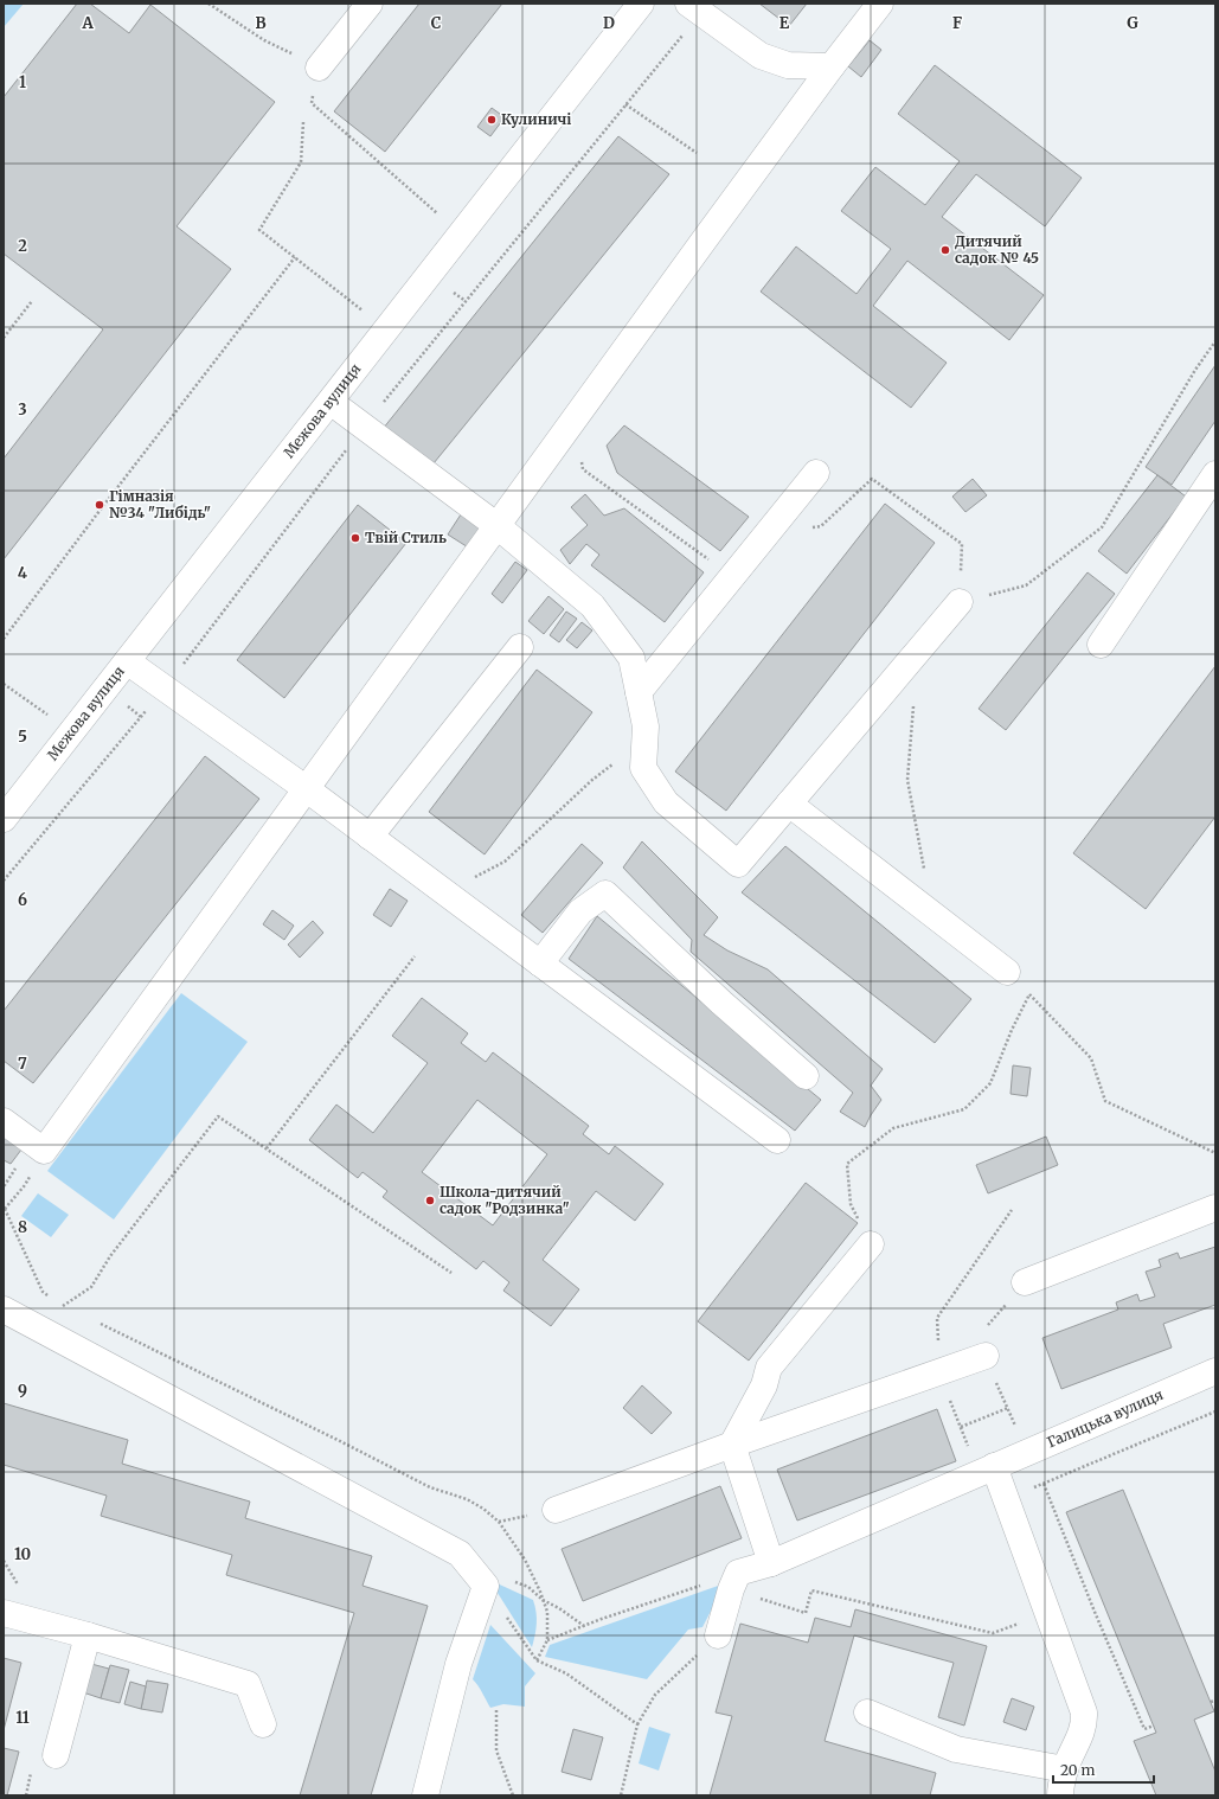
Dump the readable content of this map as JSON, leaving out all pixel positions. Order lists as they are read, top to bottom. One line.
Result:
{"streets":{"street":["Межова вулиця","Галицька вулиця"]},"places":["Кулиничі","Дитячий садок № 45","Гімназія №34 \"Либідь\"","Твій Стиль","Школа-дитячий садок \"Родзинка\""],"scale_bar":"20 m","grid":{"columns":["A","B","C","D","E","F","G"],"rows":["1","2","3","4","5","6","7","8","9","10","11"]}}
